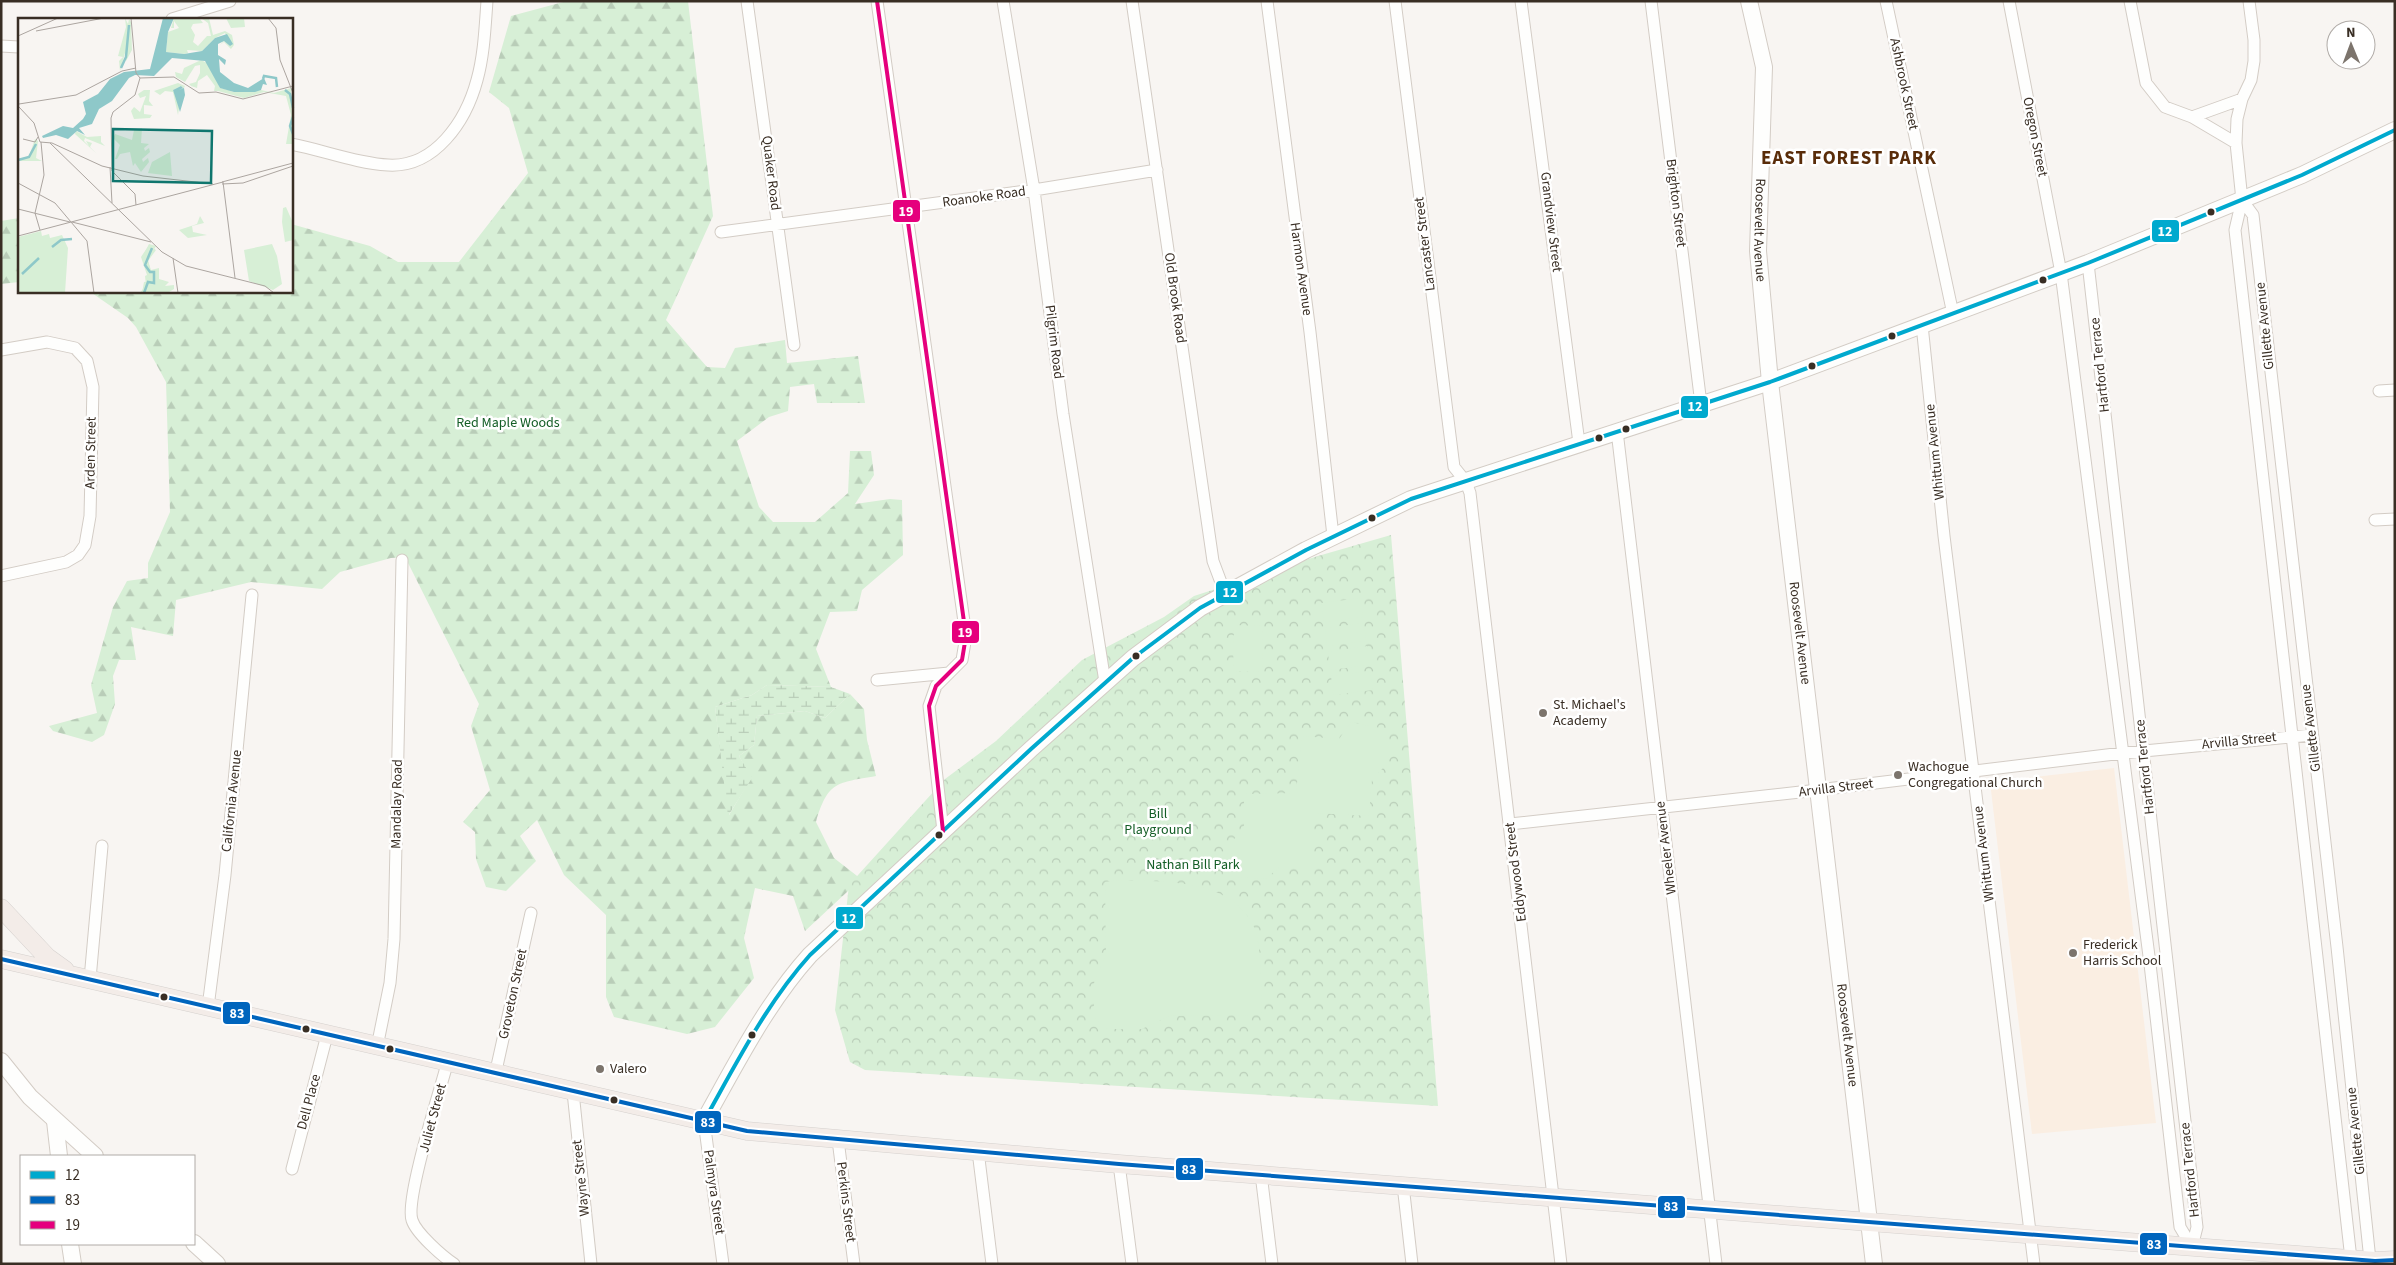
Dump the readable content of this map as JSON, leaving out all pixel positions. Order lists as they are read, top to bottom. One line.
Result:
{"streets":{"street":["Ashbrook Street","Oregon Street","Quaker Road","Roanoke Road","Brighton Street","Grandview Street","Roosevelt Avenue","Lancaster Street","Harmon Avenue","Old Brook Road","Gillette Avenue","Pilgrim Road","Hartford Terrace","Whittum Avenue","Arden Street","Arvilla Street","California Avenue","Mandalay Road","Wheeler Avenue","Eddywood Street","Groveton Street","Dell Place","Juliet Street","Wayne Street","Palmyra Street","Perkins Street"]},"crossings":[["Oregon Street","Hartford Terrace"],["Quaker Road","Roanoke Road"],["Roanoke Road","Old Brook Road"],["Roanoke Road","Pilgrim Road"],["Roosevelt Avenue","Arvilla Street"],["Lancaster Street","Eddywood Street"],["Gillette Avenue","Arvilla Street"],["Hartford Terrace","Arvilla Street"],["Whittum Avenue","Arvilla Street"],["Arvilla Street","Wheeler Avenue"],["Arvilla Street","Eddywood Street"]],"districts":["EAST FOREST PARK"],"parks":["Red Maple Woods","Bill Playground","Nathan Bill Park"],"places":["St. Michael's Academy","Wachogue Congregational Church","Frederick Harris School","Valero"],"lines":["transit line 19","transit line 12","transit line 83"],"legend":["12","83","19"],"north":"top"}
